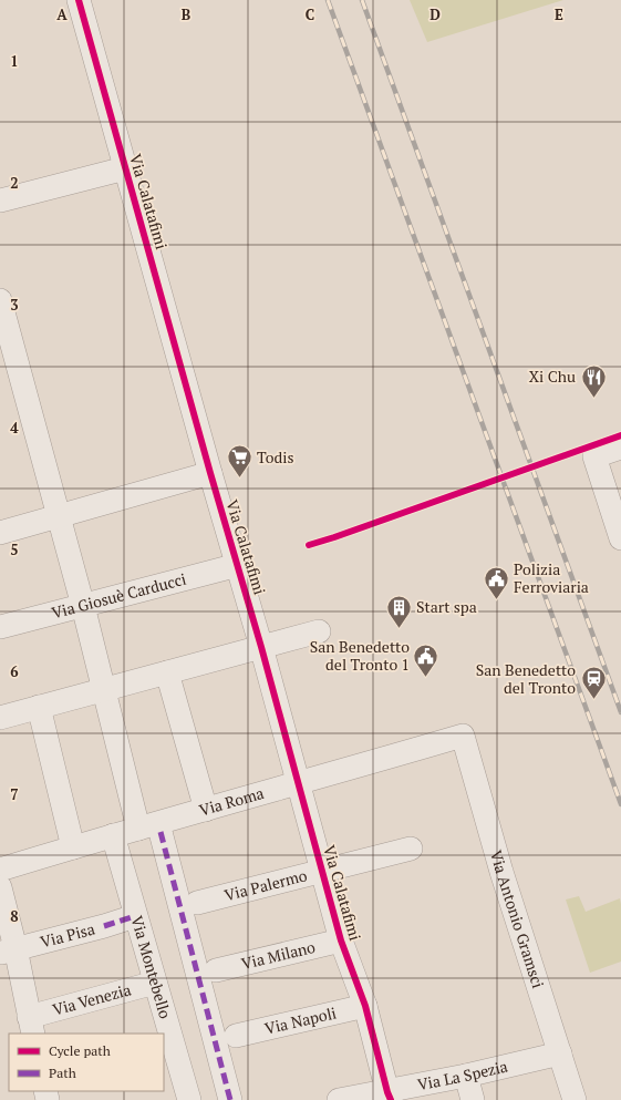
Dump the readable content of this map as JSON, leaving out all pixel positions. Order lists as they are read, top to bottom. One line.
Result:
{"streets":{"street":["Via Calatafimi","Via Giosuè Carducci","Via Roma","Via Palermo","Via Antonio Gramsci","Via Pisa","Via Milano","Via Montebello","Via Venezia","Via Napoli","Via La Spezia"]},"crossings":[["Via Calatafimi","Via Giosuè Carducci"],["Via Calatafimi","Via Roma"],["Via Calatafimi","Via Palermo"],["Via Calatafimi","Via Milano"],["Via Calatafimi","Via Napoli"],["Via Calatafimi","Via La Spezia"],["Via Roma","Via Antonio Gramsci"],["Via Roma","Via Montebello"],["Via Antonio Gramsci","Via La Spezia"],["Via Pisa","Via Montebello"],["Via Montebello","Via Venezia"]],"places":{"restaurant":["Xi Chu"],"supermarket":["Todis"],"public building":["Polizia Ferroviaria","San Benedetto del Tronto 1"],"building":["Start spa"],"station":["San Benedetto del Tronto"]},"legend":["Cycle path","Path"],"grid":{"columns":["A","B","C","D","E"],"rows":["1","2","3","4","5","6","7","8"]}}
